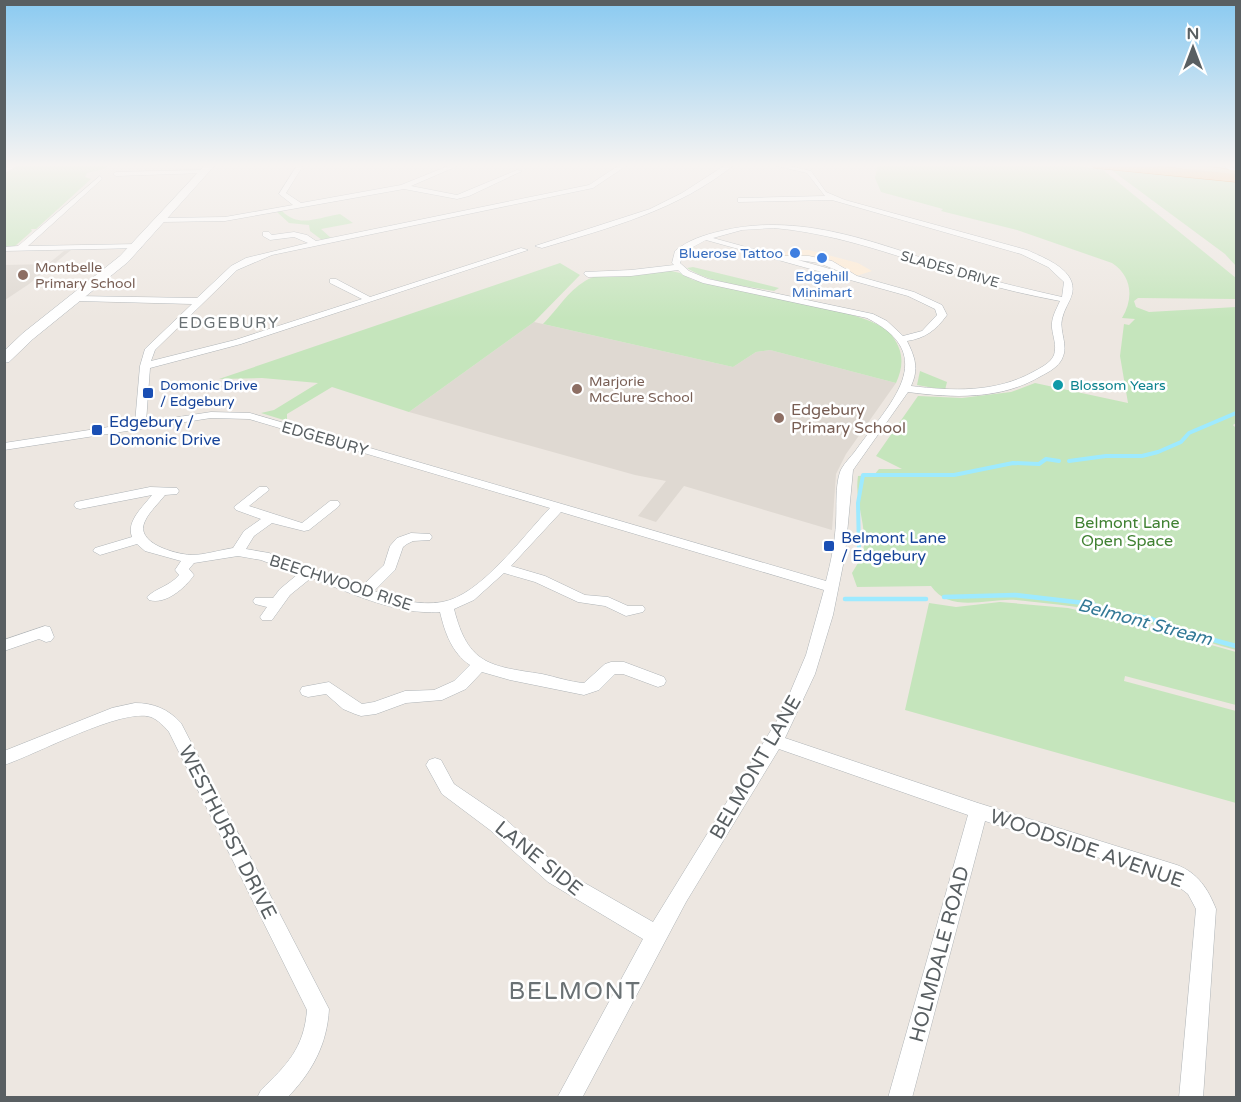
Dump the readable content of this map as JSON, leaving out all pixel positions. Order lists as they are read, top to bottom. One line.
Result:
{"streets":{"street":["SLADES DRIVE","EDGEBURY","BEECHWOOD RISE","BELMONT LANE","WESTHURST DRIVE","WOODSIDE AVENUE","LANE SIDE","HOLMDALE ROAD"]},"crossings":[["EDGEBURY","BEECHWOOD RISE"],["EDGEBURY","BELMONT LANE"],["BELMONT LANE","WOODSIDE AVENUE"],["BELMONT LANE","LANE SIDE"],["WOODSIDE AVENUE","HOLMDALE ROAD"]],"districts":["EDGEBURY","BELMONT"],"water":["Belmont Stream"],"parks":["Belmont Lane Open Space"],"places":{"other":["Bluerose Tattoo","Edgehill Minimart","Montbelle Primary School","Blossom Years","Marjorie McClure School","Edgebury Primary School"],"transit":["Domonic Drive / Edgebury","Edgebury / Domonic Drive","Belmont Lane / Edgebury"]},"north":"top"}
